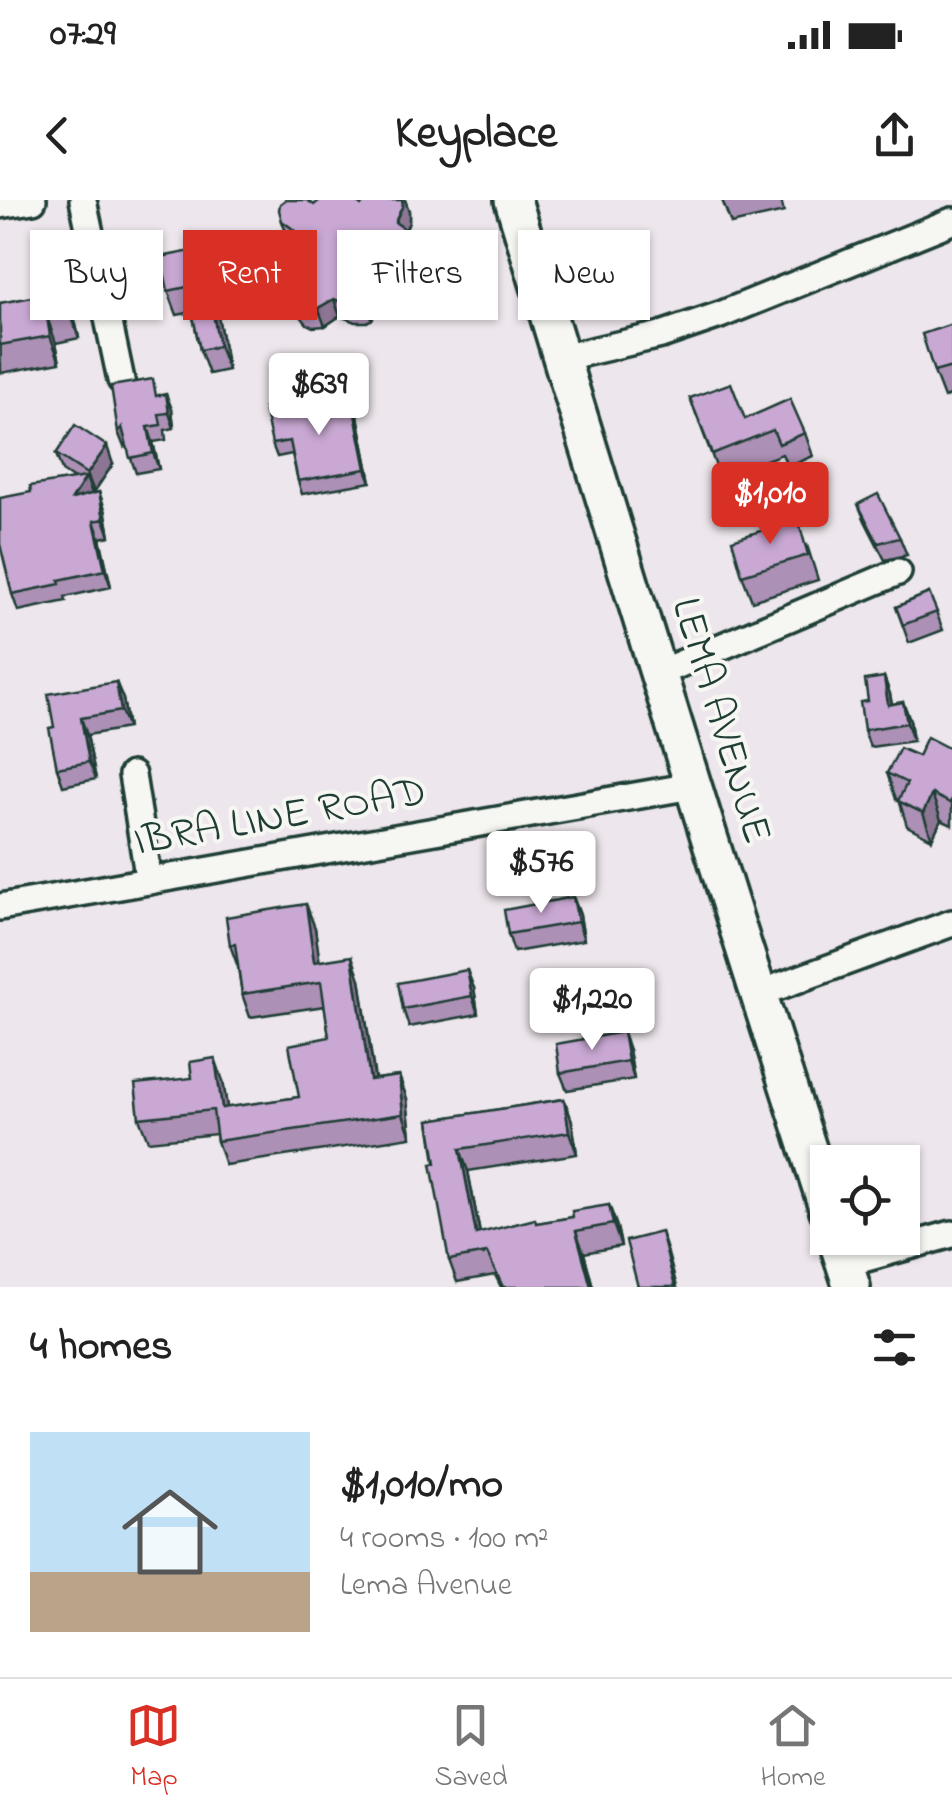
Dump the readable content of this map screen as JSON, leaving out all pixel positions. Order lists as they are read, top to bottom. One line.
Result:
{"streets":{"main road":["LEMA AVENUE"],"street":["IBRA LINE ROAD"]},"crossings":[["LEMA AVENUE","IBRA LINE ROAD"]],"page":{"status":"07:29","header":"Keyplace","chip":["Buy","Rent","Filters","New"],"price":["$639","$1,010","$576","$1,220"],"heading":"4 homes","list":[{"name":"$1,010/mo","note":"4 rooms · 100 m² · Lema Avenue"}],"tabs":["Map","Saved","Home"]}}
